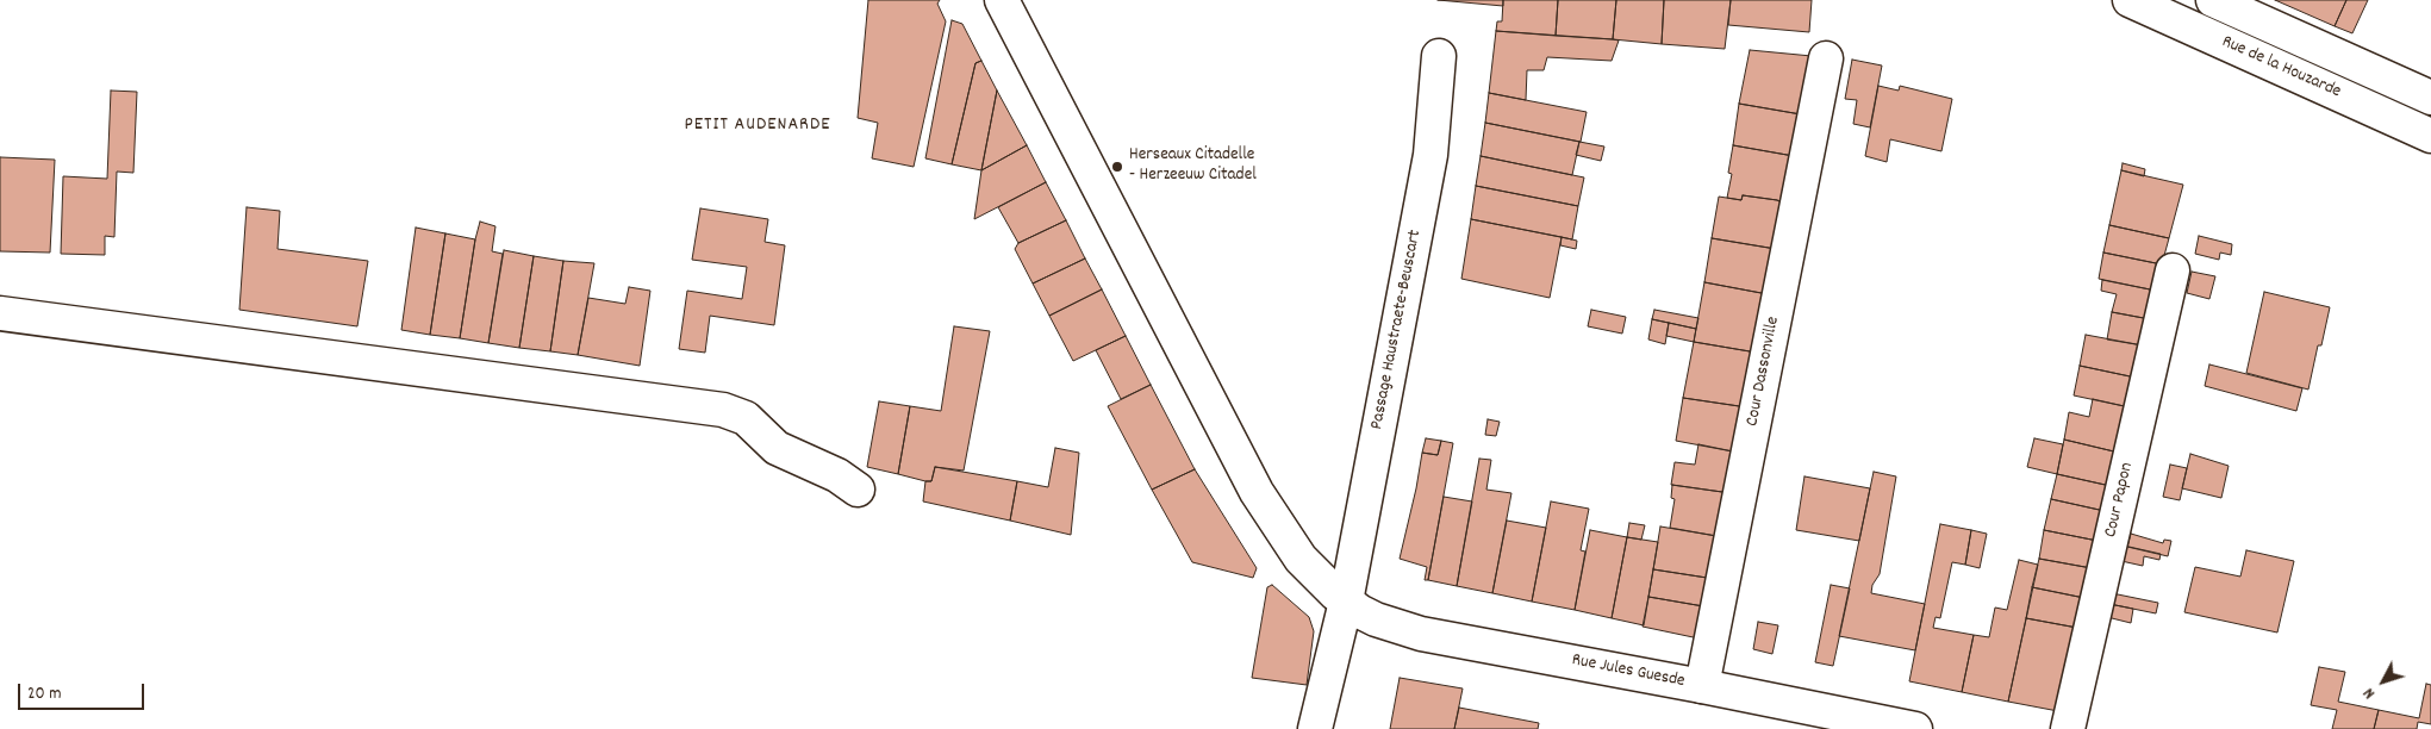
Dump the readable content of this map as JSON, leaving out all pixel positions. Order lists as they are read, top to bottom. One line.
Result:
{"streets":{"street":["Rue de la Houzarde","Passage Haustraete-Beuscart","Cour Dassonville","Cour Papon","Rue Jules Guesde"]},"crossings":[["Passage Haustraete-Beuscart","Rue Jules Guesde"],["Cour Dassonville","Rue Jules Guesde"]],"districts":["PETIT AUDENARDE"],"places":["Herseaux Citadelle - Herzeeuw Citadel"],"scale_bar":"20 m","north":"bottom left"}
